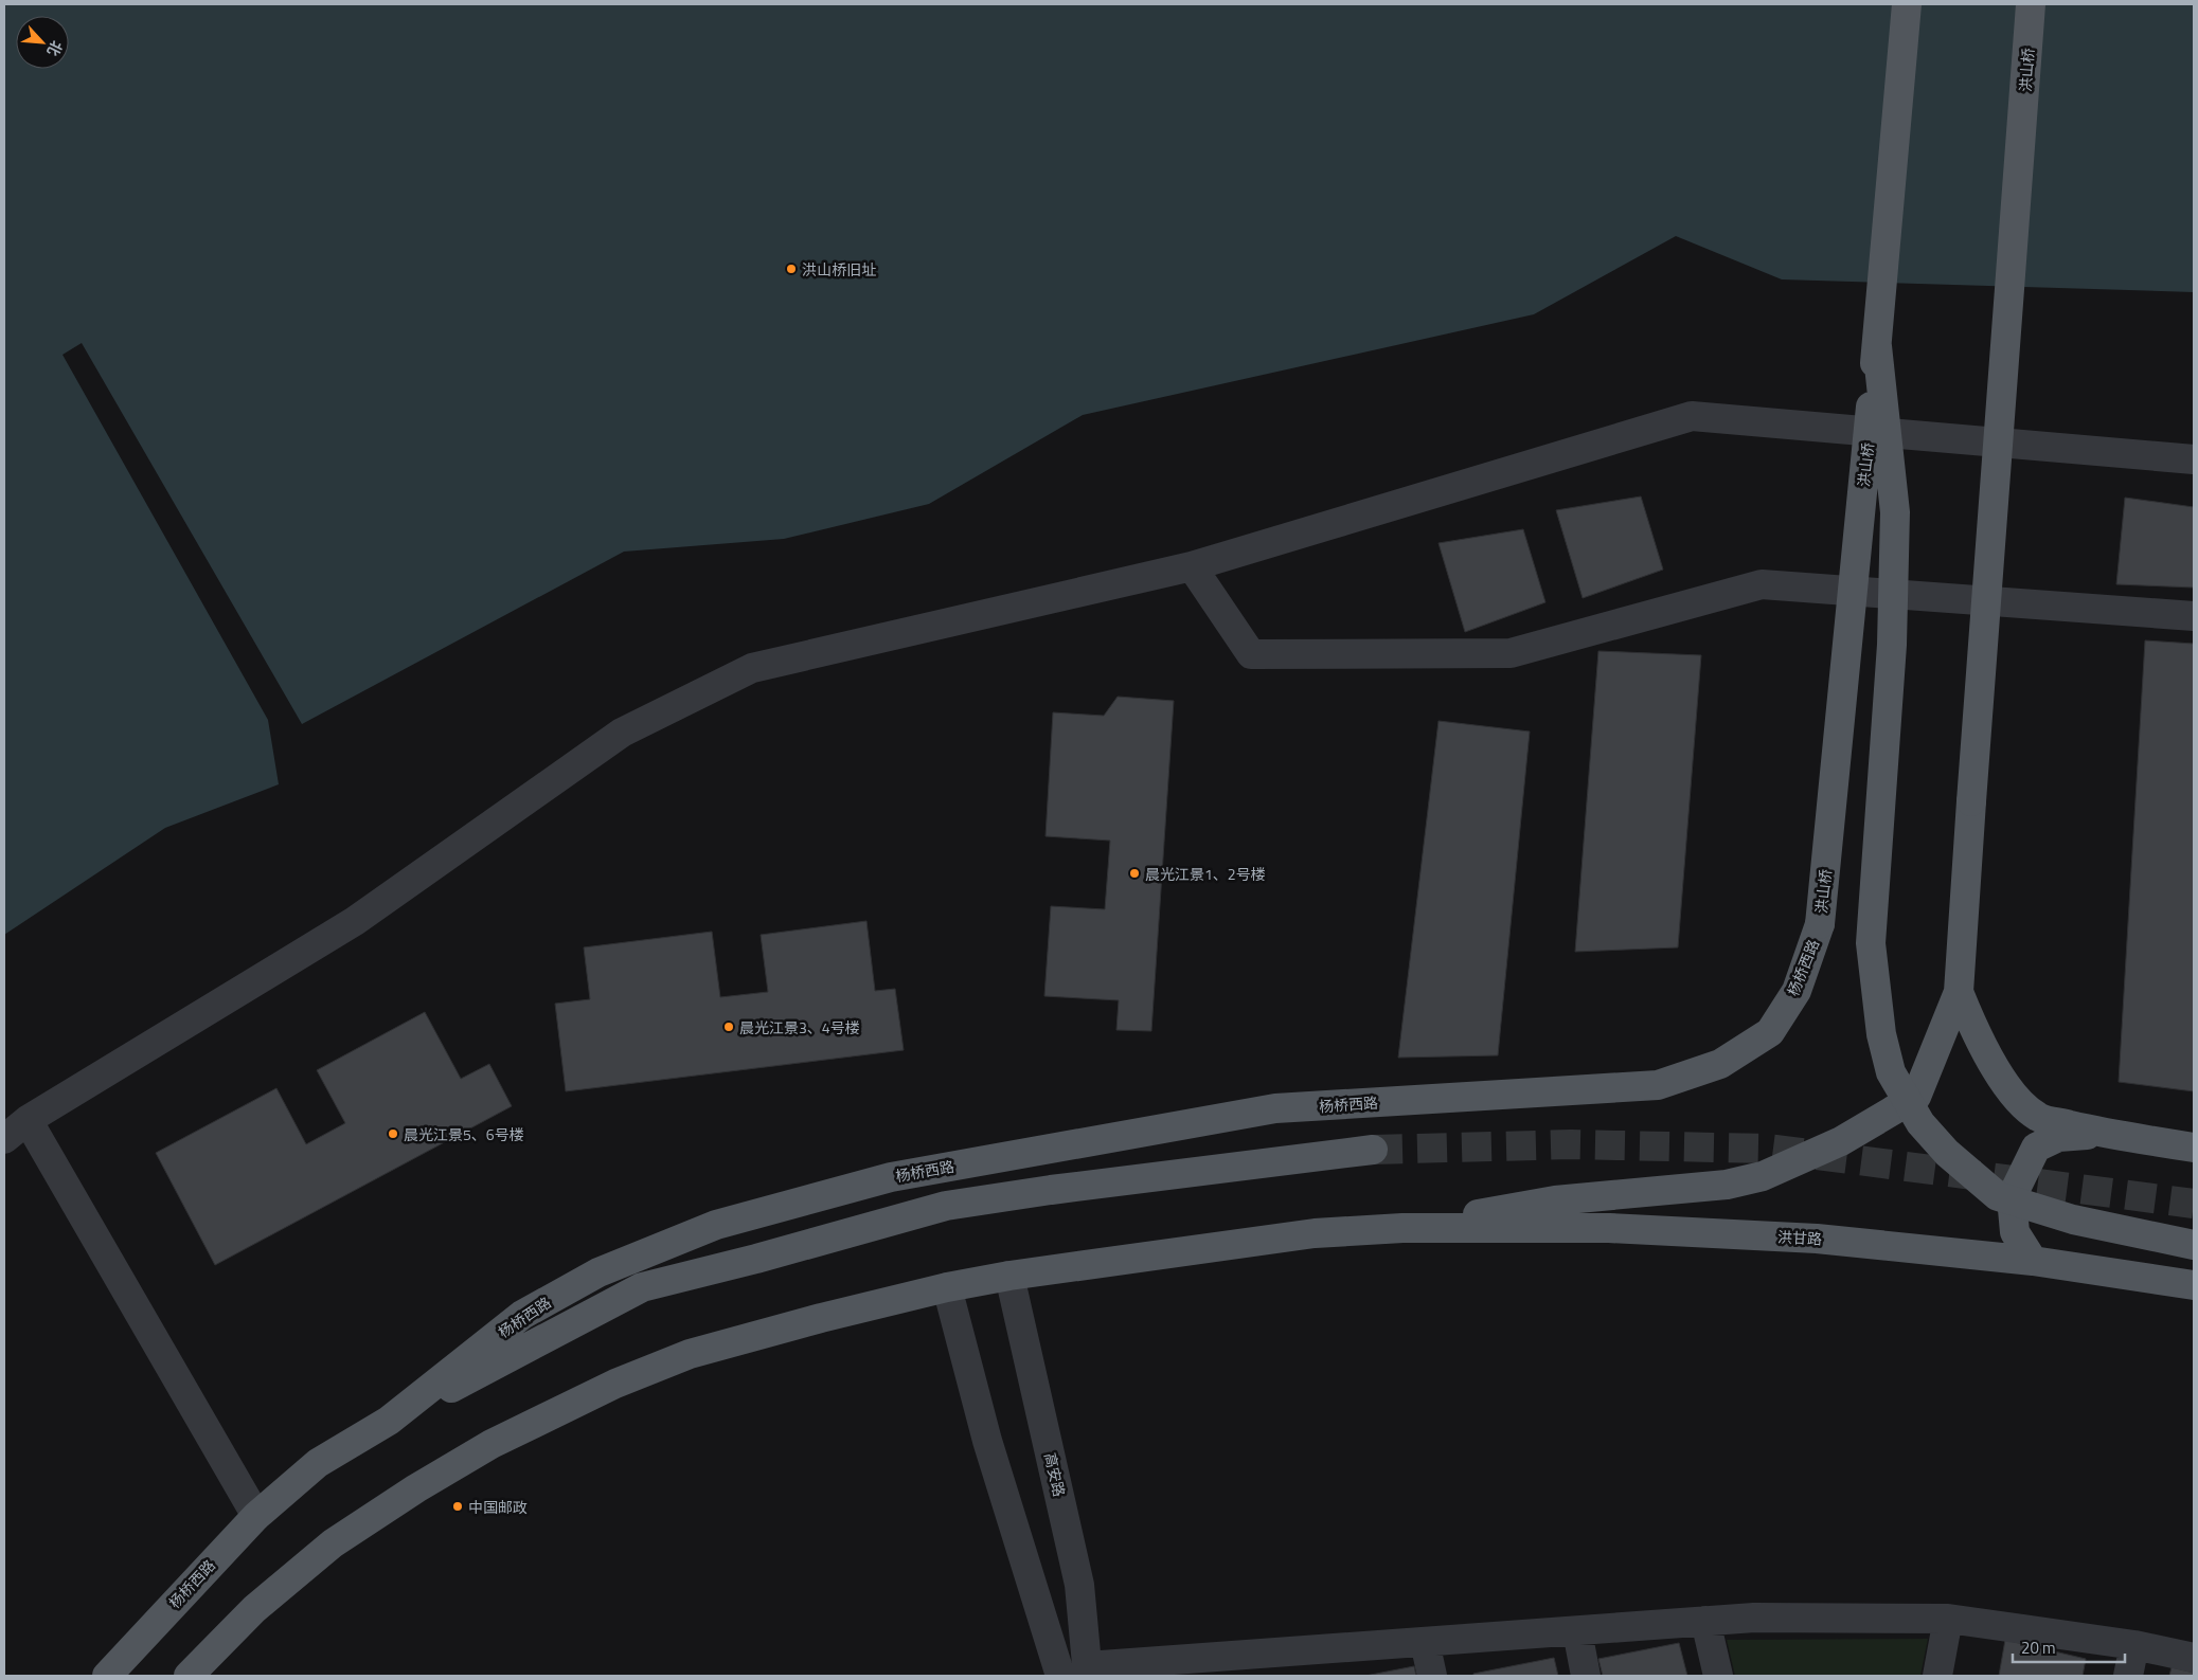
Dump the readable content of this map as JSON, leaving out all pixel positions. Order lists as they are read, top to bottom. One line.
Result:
{"streets":{"main road":["洪山桥","杨桥西路","洪甘路"],"street":["高安路"]},"crossings":[["洪山桥","杨桥西路"]],"places":["洪山桥旧址","晨光江景1、2号楼","晨光江景3、4号楼","晨光江景5、6号楼","中国邮政"],"scale_bar":"20 m","north":"bottom right"}
